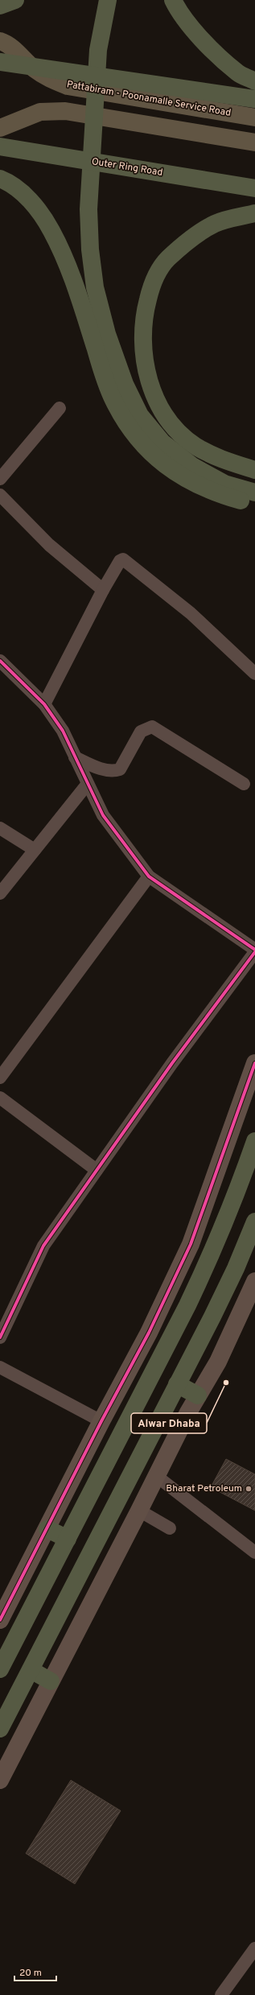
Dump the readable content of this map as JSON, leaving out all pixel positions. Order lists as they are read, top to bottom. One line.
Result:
{"streets":{"highway":["Outer Ring Road"],"main road":["Pattabiram - Poonamalle Service Road"]},"places":["Alwar Dhaba","Bharat Petroleum"],"scale_bar":"20 m"}
